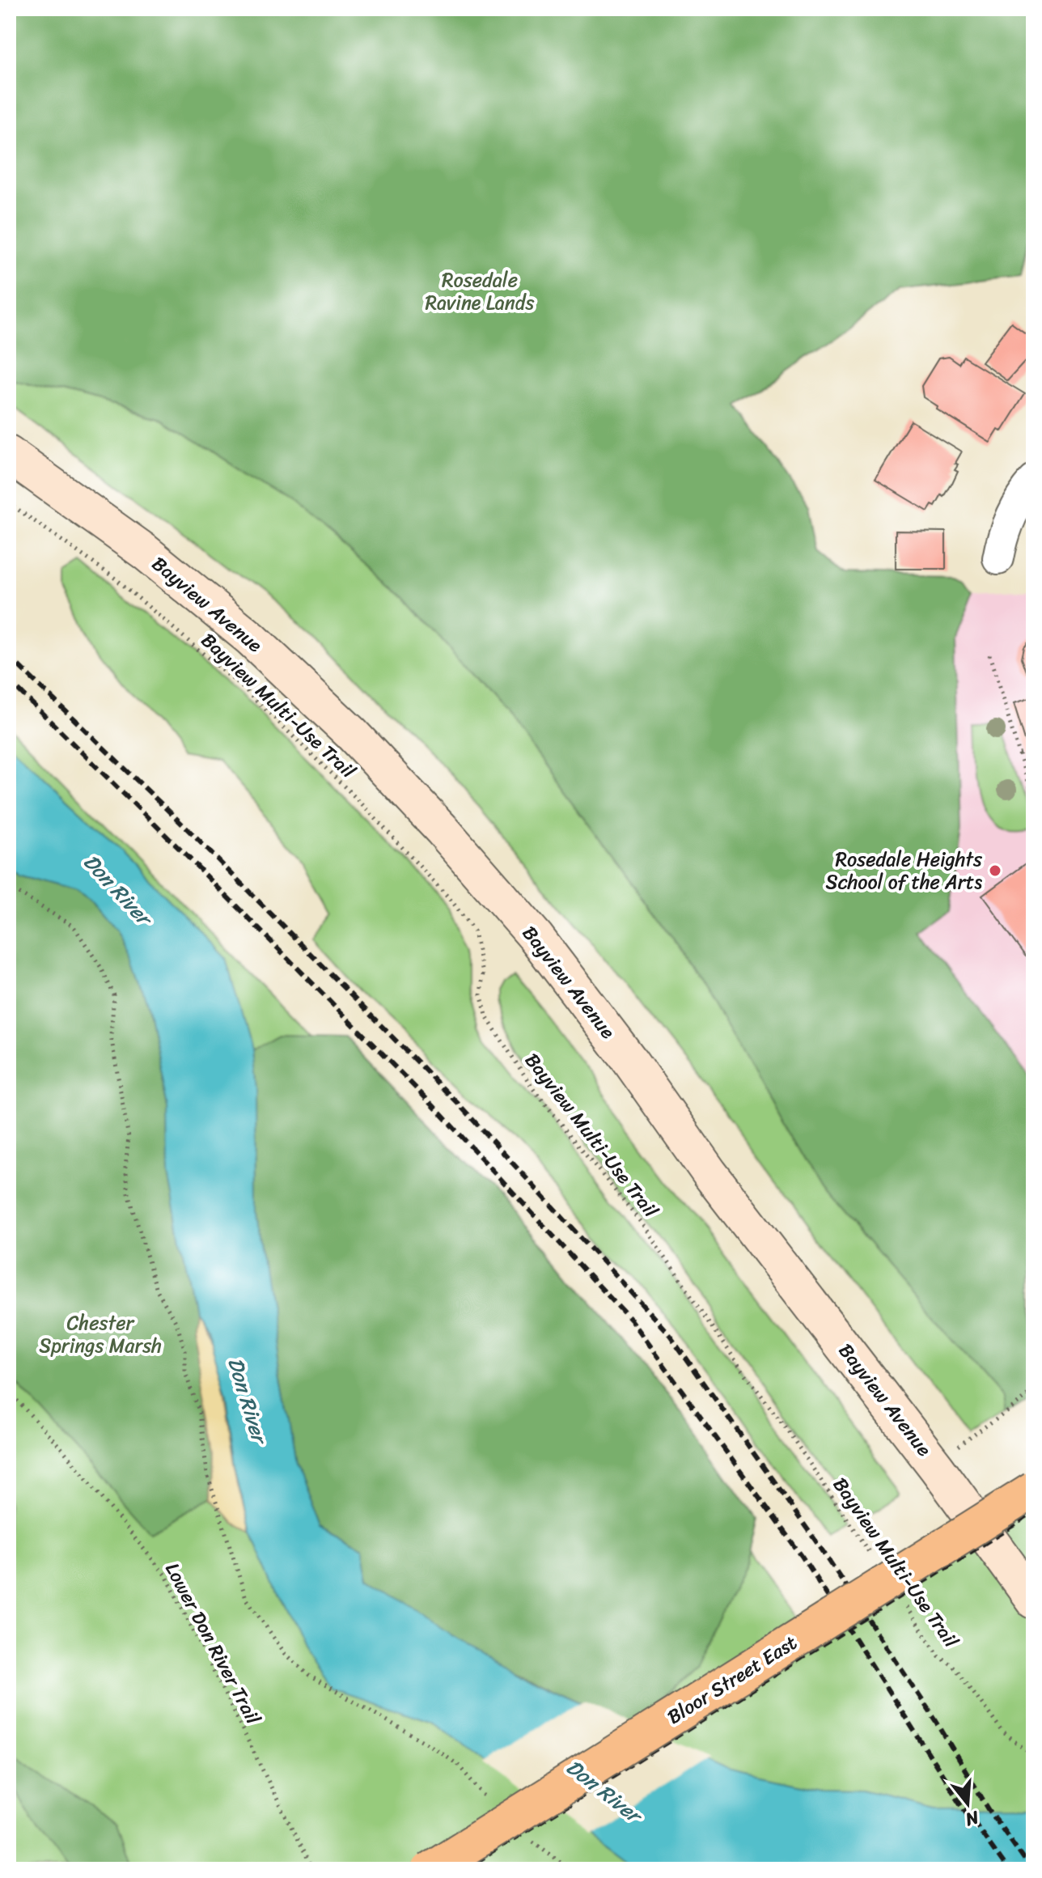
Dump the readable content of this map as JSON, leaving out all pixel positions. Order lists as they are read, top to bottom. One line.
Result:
{"streets":{"main road":["Bayview Avenue","Bloor Street East"],"path":["Bayview Multi-Use Trail","Lower Don River Trail"]},"water":["Don River"],"parks":["Rosedale Ravine Lands","Chester Springs Marsh"],"places":["Rosedale Heights School of the Arts"],"north":"bottom"}
